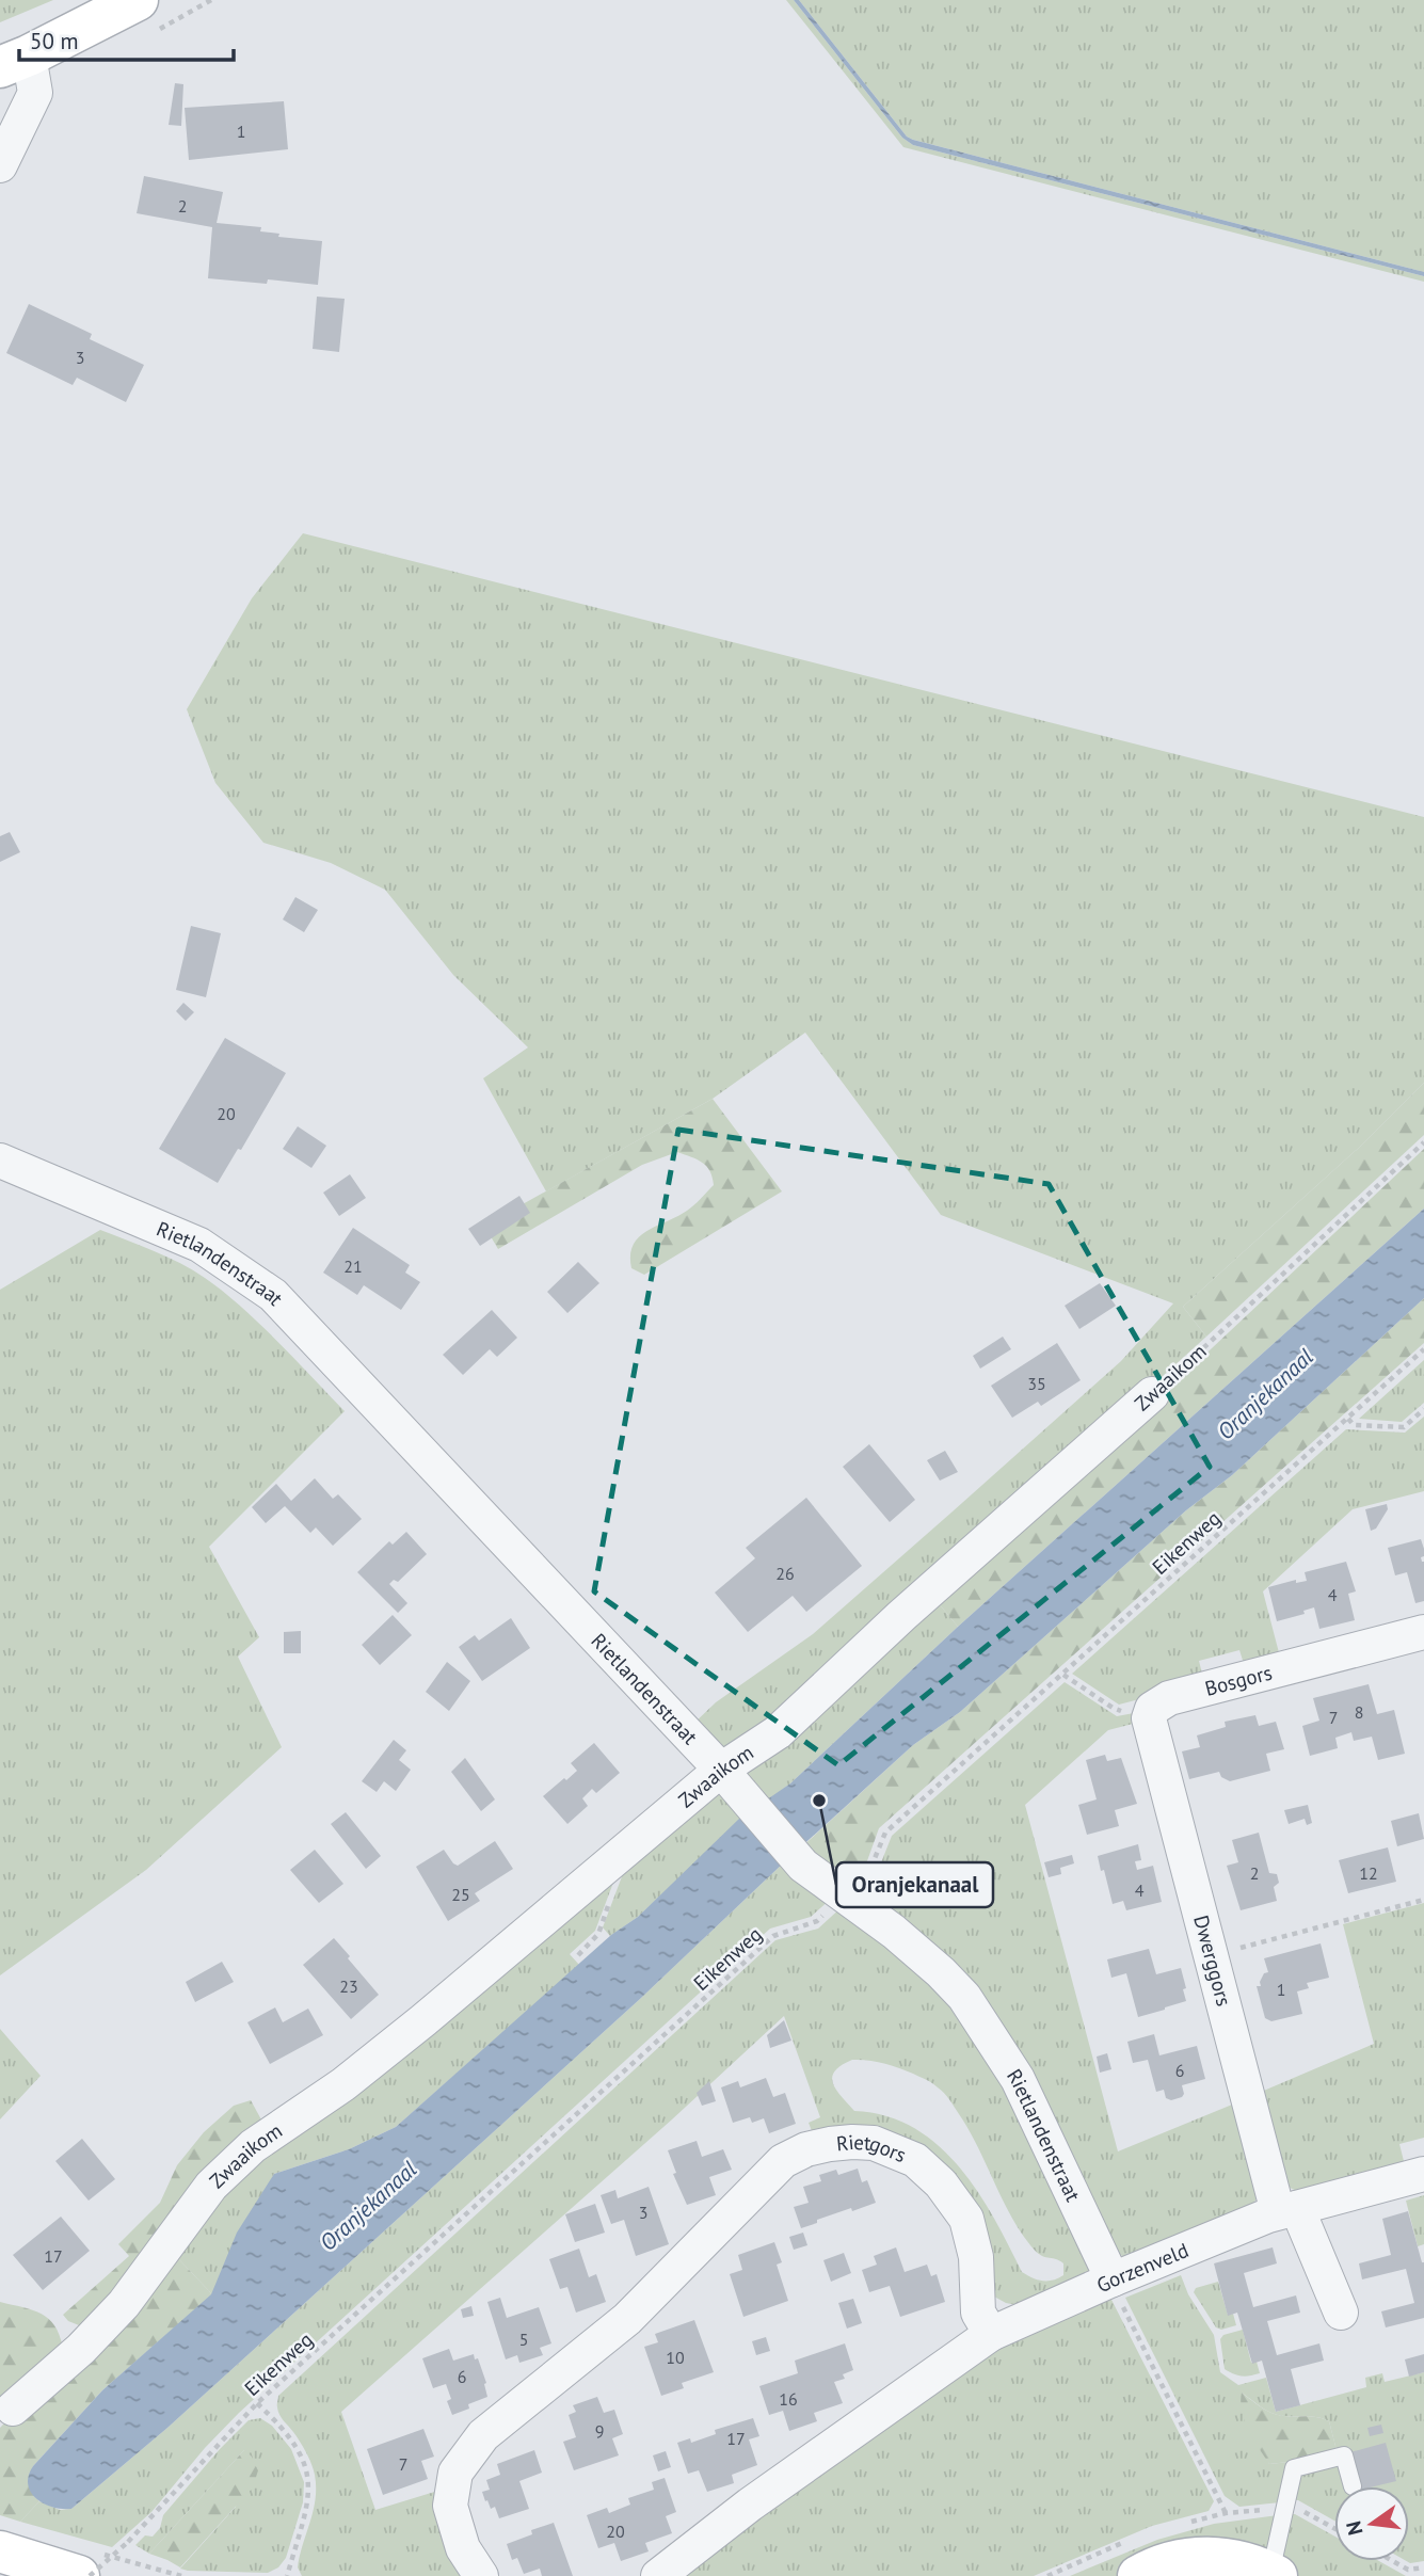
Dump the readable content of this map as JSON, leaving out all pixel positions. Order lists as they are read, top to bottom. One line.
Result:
{"streets":{"street":["Rietlandenstraat","Zwaaikom","Bosgors","Dwerggors","Rietgors","Gorzenveld"],"path":["Eikenweg"]},"crossings":[["Rietlandenstraat","Zwaaikom"],["Rietlandenstraat","Eikenweg"],["Rietlandenstraat","Gorzenveld"],["Bosgors","Dwerggors"],["Dwerggors","Gorzenveld"],["Rietgors","Gorzenveld"]],"water":["Oranjekanaal"],"places":["Oranjekanaal"],"house_numbers":["1","2","3","20","21","35","26","4","8","7","2","12","4","25","23","1","6","3","17","5","10","6","16","9","17","7","20"],"scale_bar":"50 m","north":"left"}
